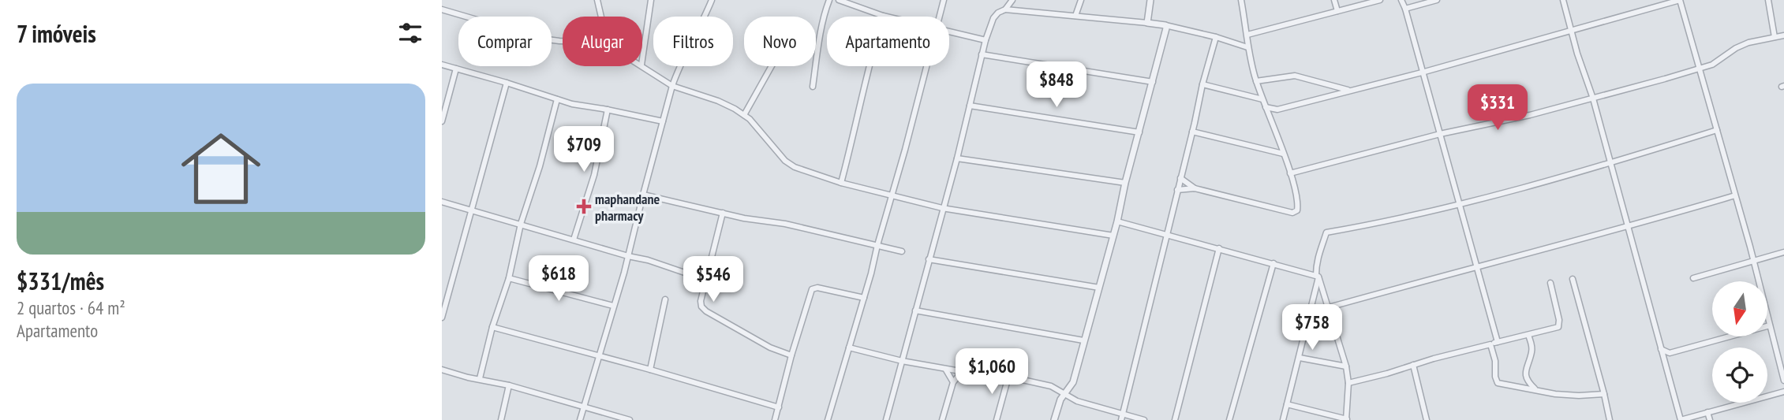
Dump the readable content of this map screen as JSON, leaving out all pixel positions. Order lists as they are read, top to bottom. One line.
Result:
{"places":{"health":["maphandane pharmacy"]},"north":"bottom","page":{"heading":"7 imóveis","chip":["Comprar","Alugar","Filtros","Novo","Apartamento"],"price":["$848","$331","$709","$618","$546","$758","$1,060"],"list":[{"name":"$331/mês","note":"2 quartos · 64 m² · Apartamento"}]}}
